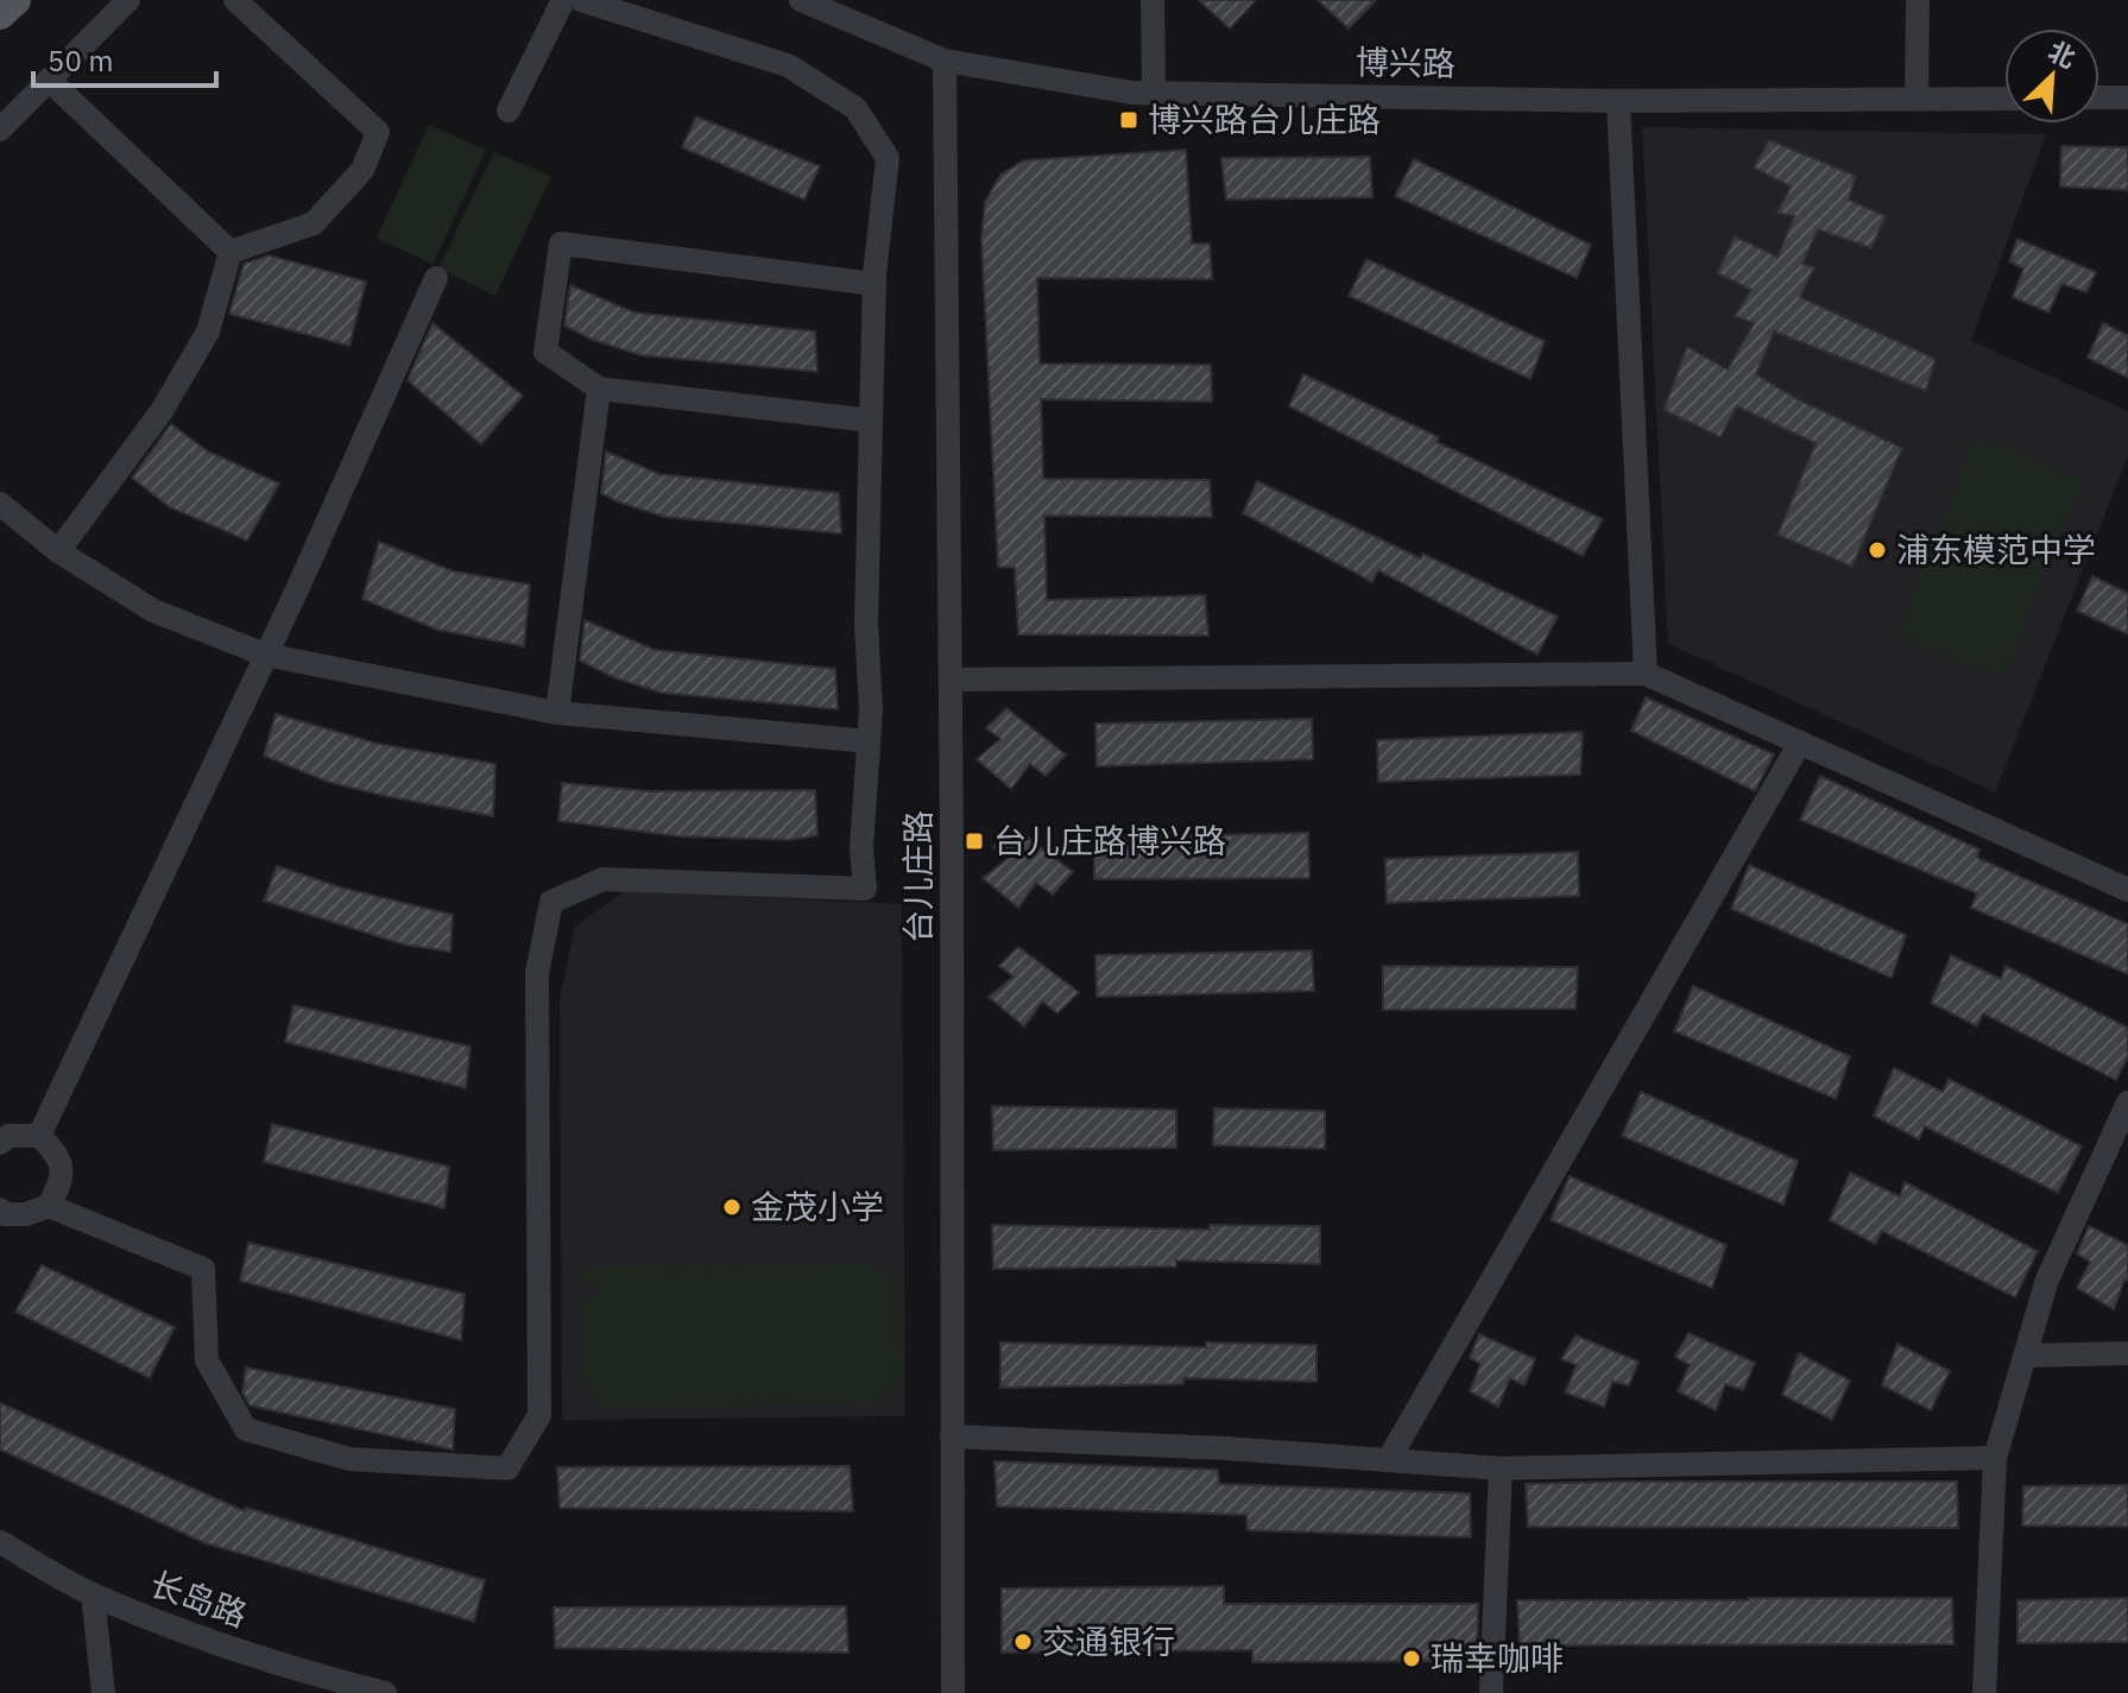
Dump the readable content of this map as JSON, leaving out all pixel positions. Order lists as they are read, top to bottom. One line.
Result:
{"streets":{"street":["博兴路","台儿庄路","长岛路"]},"crossings":[["博兴路","台儿庄路"]],"places":{"transit":["博兴路台儿庄路","台儿庄路博兴路"],"other":["浦东模范中学","金茂小学","交通银行","瑞幸咖啡"]},"scale_bar":"50 m","north":"top right"}
